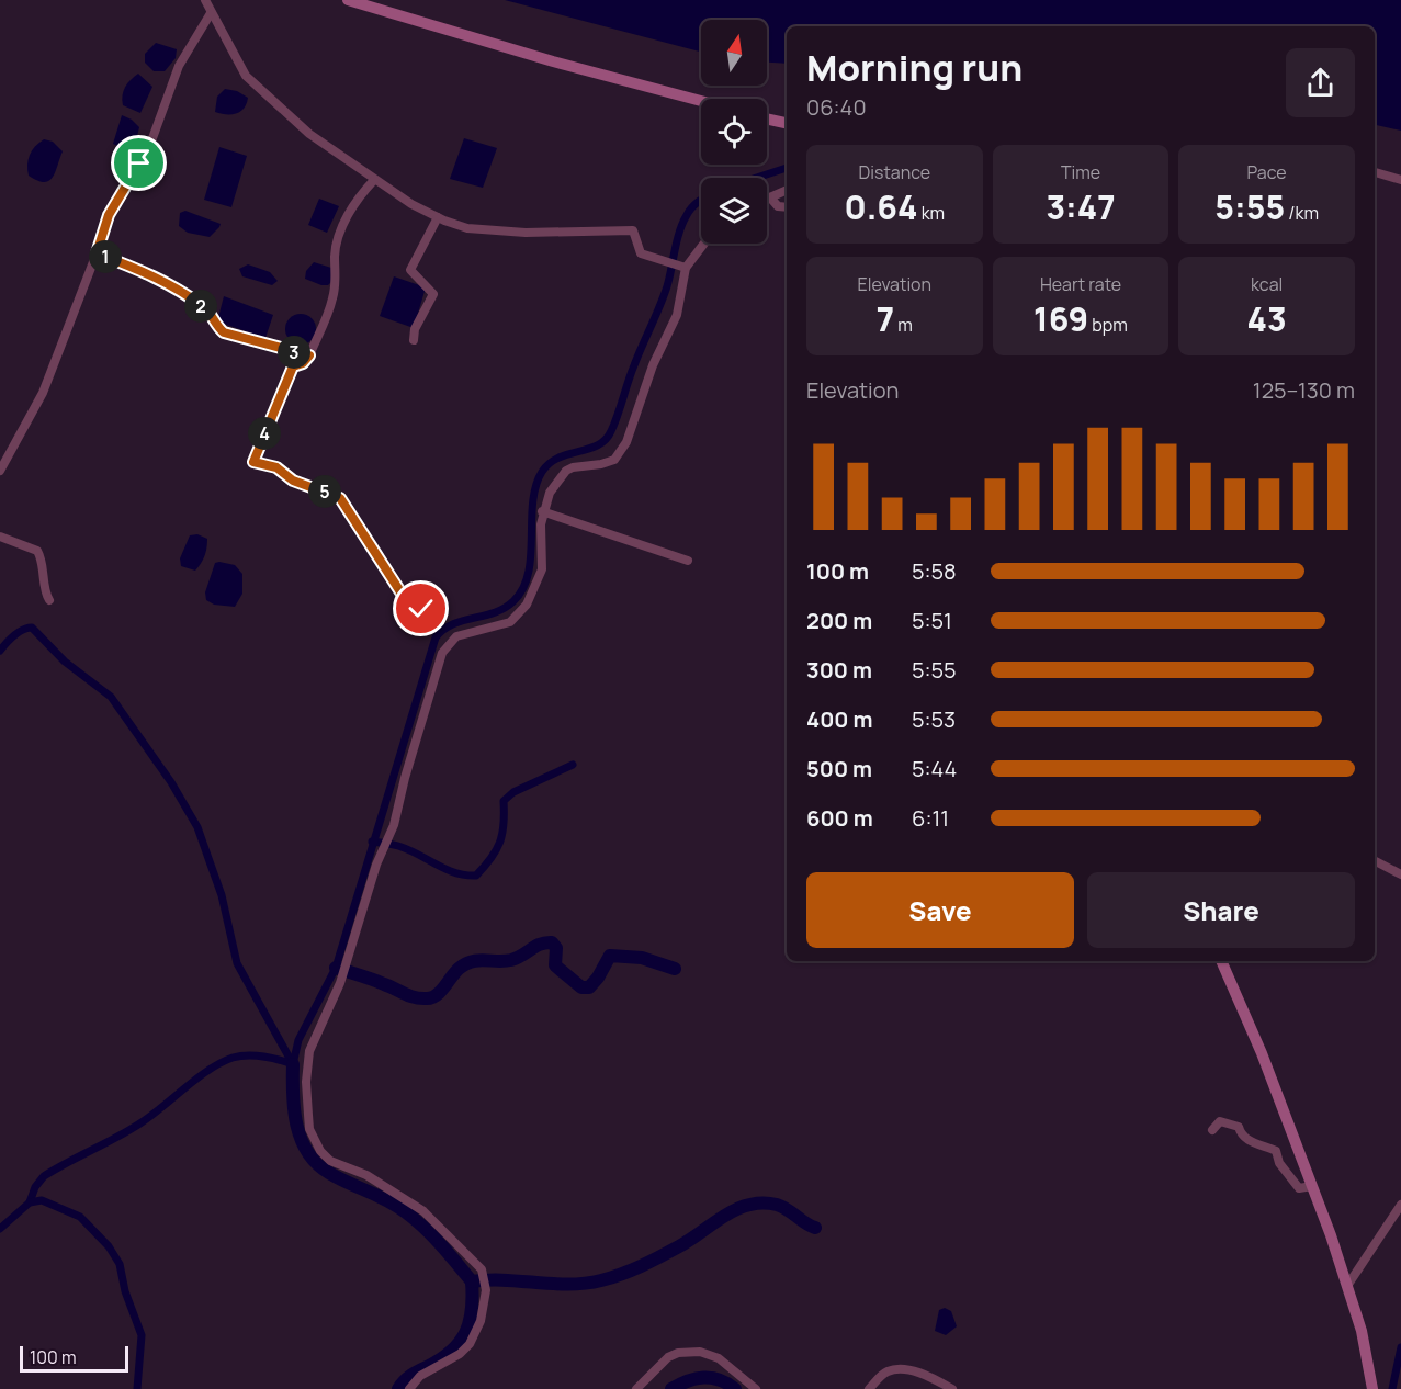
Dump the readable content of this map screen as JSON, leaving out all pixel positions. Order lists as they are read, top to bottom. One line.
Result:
{"scale_bar":"100 m","north":"top","page":{"heading":["Morning run","06:40"],"stats":[["Distance","0.64 km"],["Time","3:47"],["Pace","5:55 /km"],["Elevation","7 m"],["Heart rate","169 bpm"],["kcal","43"]],"pins":["1","2","3","4","5"],"chart":["Elevation","125–130 m"],"list":[{"name":"100 m","note":"5:58"},{"name":"200 m","note":"5:51"},{"name":"300 m","note":"5:55"},{"name":"400 m","note":"5:53"},{"name":"500 m","note":"5:44"},{"name":"600 m","note":"6:11"}],"buttons":["Save","Share"],"scale":"100 m"}}
